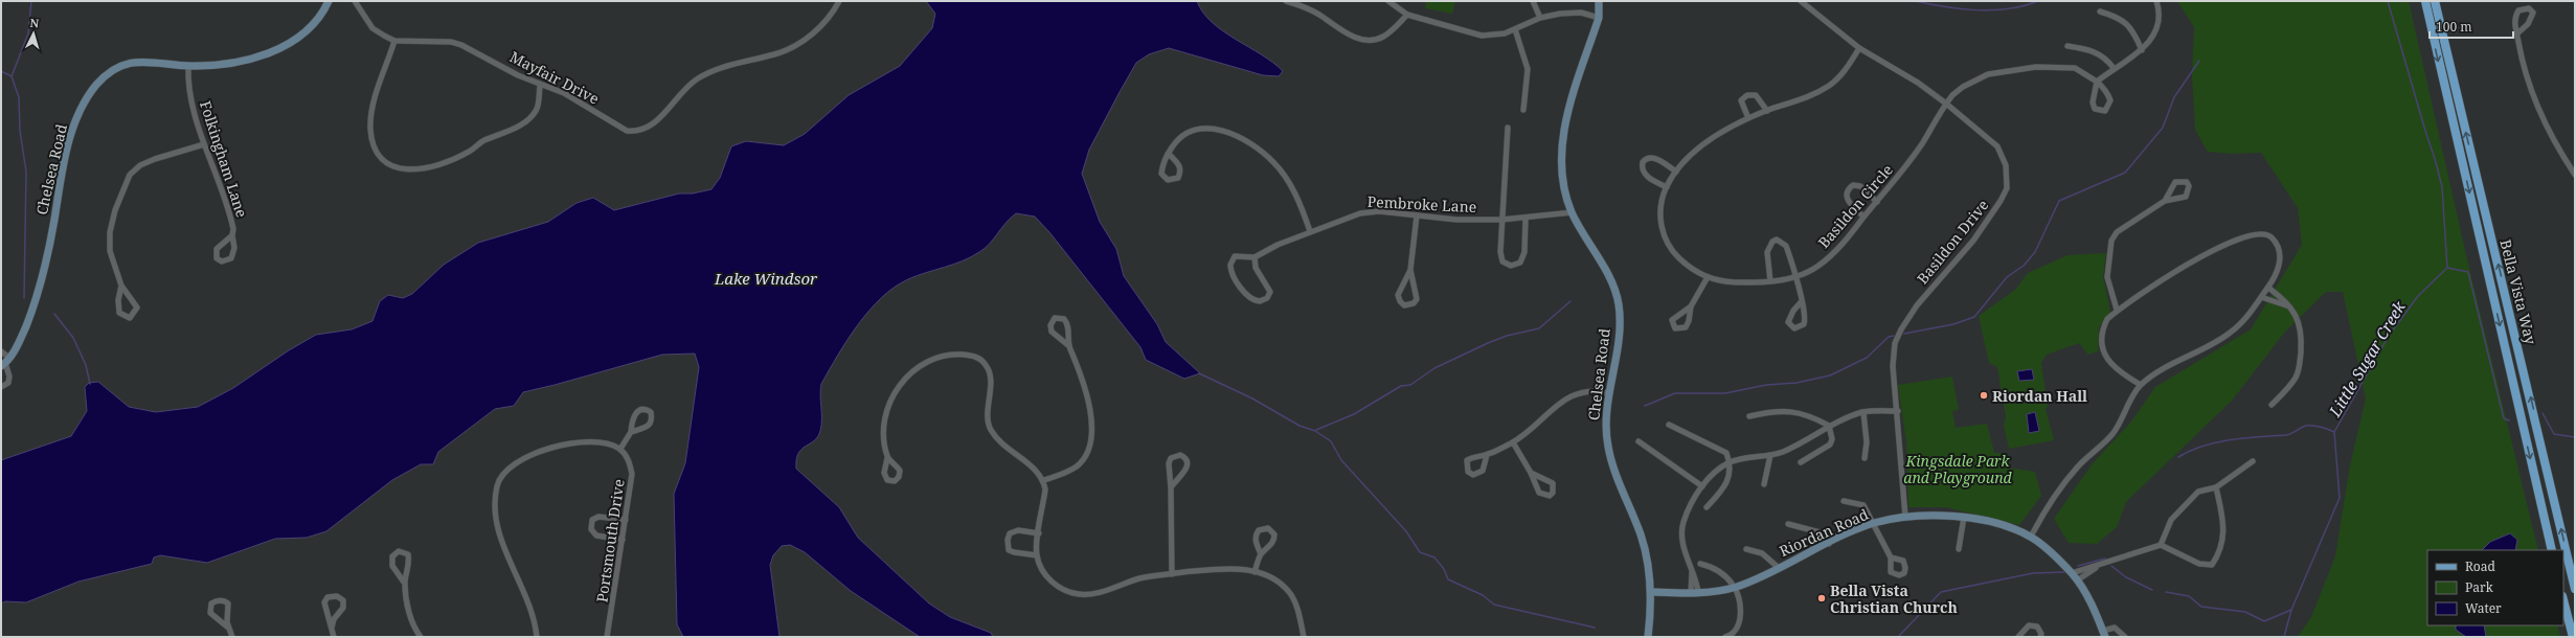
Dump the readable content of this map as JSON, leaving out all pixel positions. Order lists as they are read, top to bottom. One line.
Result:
{"streets":{"main road":["Bella Vista Way"],"street":["Mayfair Drive","Folkingham Lane","Chelsea Road","Pembroke Lane","Basildon Circle","Basildon Drive","Riordan Road","Portsmouth Drive"]},"crossings":[["Folkingham Lane","Chelsea Road"],["Chelsea Road","Pembroke Lane"],["Chelsea Road","Riordan Road"],["Basildon Circle","Basildon Drive"],["Basildon Drive","Riordan Road"]],"water":["Lake Windsor","Little Sugar Creek"],"parks":["Kingsdale Park and Playground"],"places":["Riordan Hall","Bella Vista Christian Church"],"legend":["Road","Park","Water"],"scale_bar":"100 m","north":"top"}
